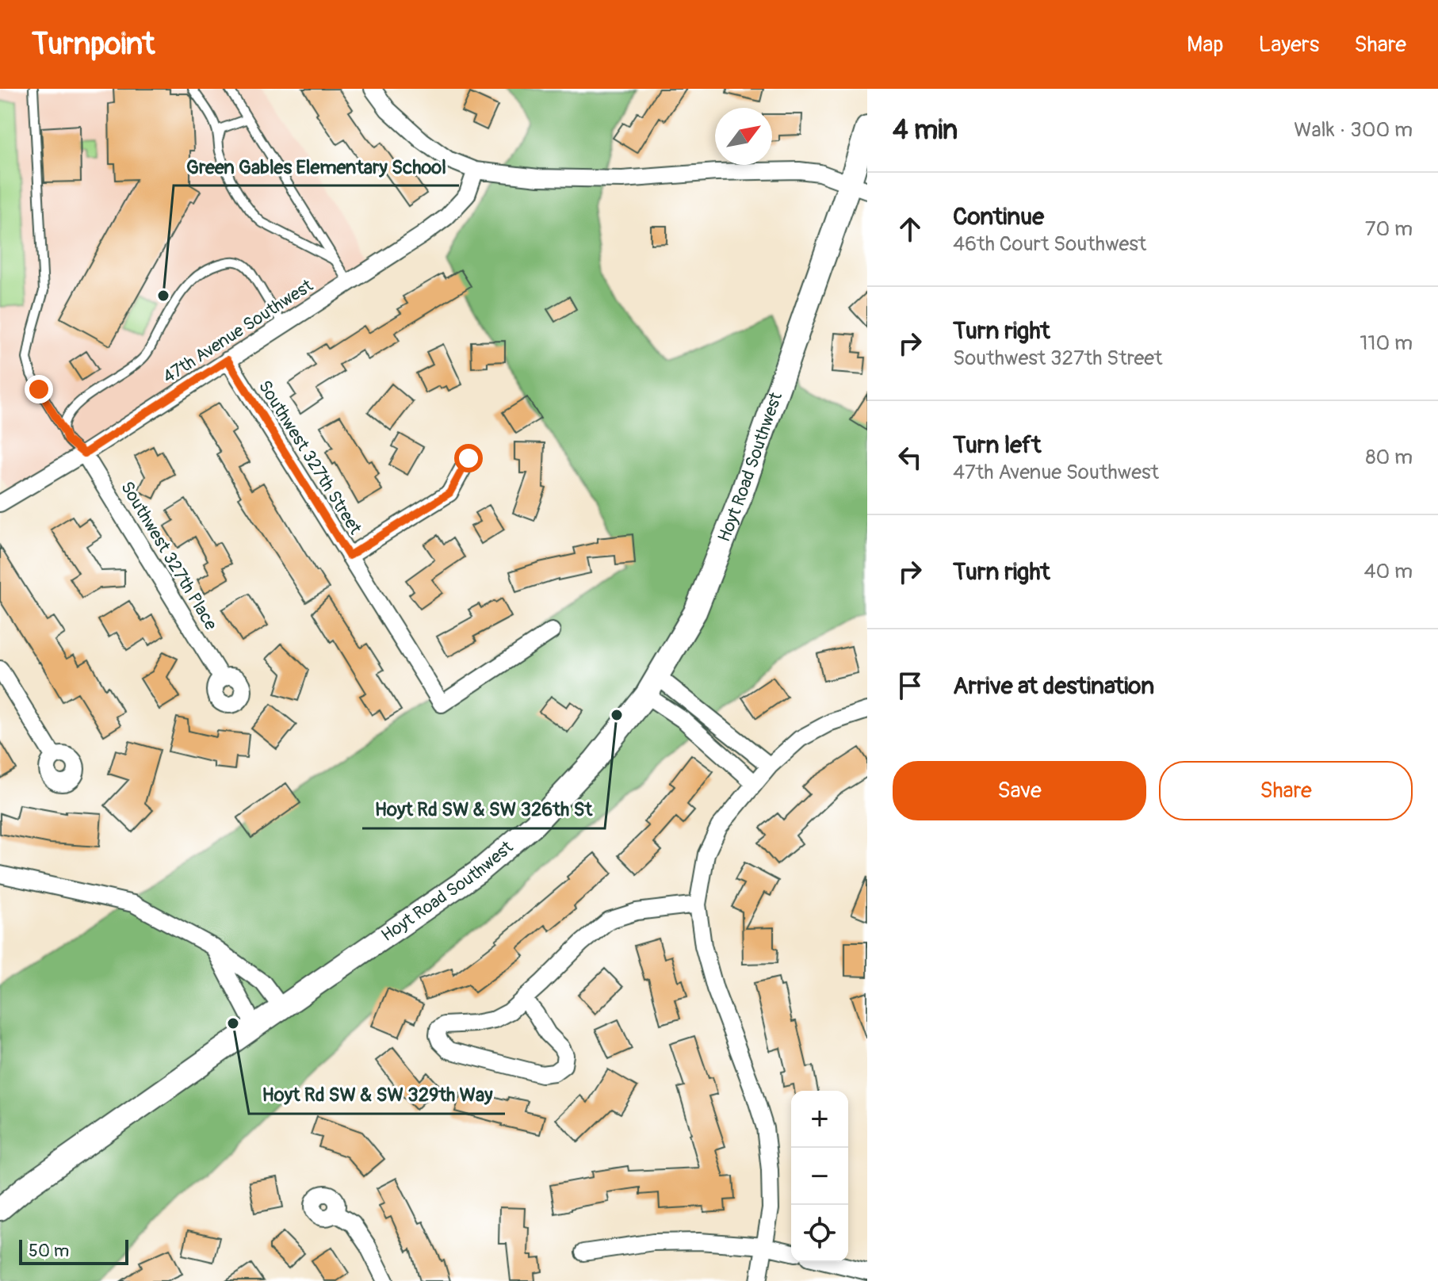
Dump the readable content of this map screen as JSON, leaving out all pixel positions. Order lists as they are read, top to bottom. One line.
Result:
{"streets":{"main road":["Hoyt Road Southwest"],"street":["47th Avenue Southwest","Southwest 327th Street","Southwest 327th Place"]},"crossings":[["47th Avenue Southwest","Southwest 327th Street"],["47th Avenue Southwest","Southwest 327th Place"]],"places":["Green Gables Elementary School","Hoyt Rd SW & SW 326th St","Hoyt Rd SW & SW 329th Way"],"scale_bar":"50 m","north":"top right","page":{"header":"Turnpoint","nav":["Map","Layers","Share"],"heading":["4 min","Walk · 300 m"],"list":[["Continue","46th Court Southwest","70 m"],["Turn right","Southwest 327th Street","110 m"],["Turn left","47th Avenue Southwest","80 m"],["Turn right","40 m"],"Arrive at destination"],"buttons":["Save","Share"],"map_buttons":["+","−"],"scale":"50 m"}}
